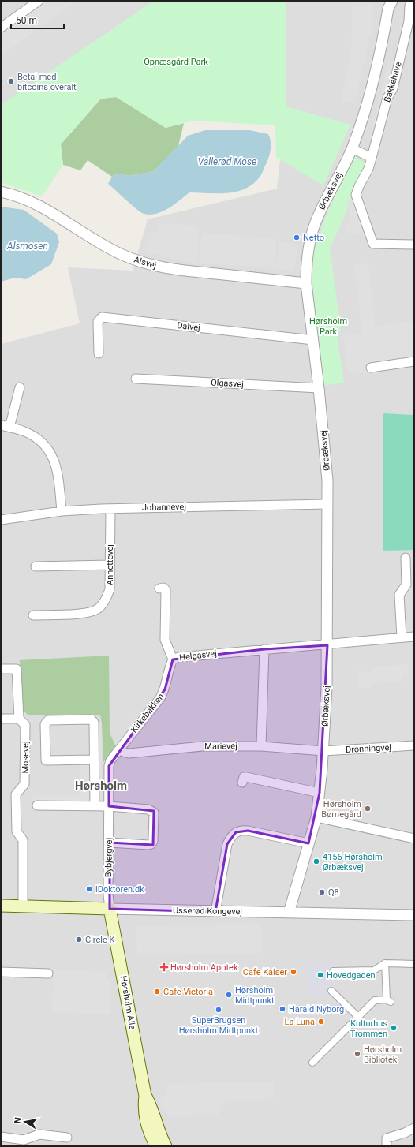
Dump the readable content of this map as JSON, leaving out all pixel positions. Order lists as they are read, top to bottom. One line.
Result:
{"streets":{"main road":["Usserød Kongevej","Hørsholm Alle"],"street":["Bakkehave","Ørbæksvej","Alsvej","Dalvej","Olgasvej","Johannevej","Annettevej","Helgasvej","Kirkebakken","Marievej","Dronningvej","Mosevej","Bybjergvej"]},"crossings":[["Ørbæksvej","Alsvej"],["Ørbæksvej","Dalvej"],["Ørbæksvej","Olgasvej"],["Ørbæksvej","Johannevej"],["Ørbæksvej","Helgasvej"],["Ørbæksvej","Marievej"],["Ørbæksvej","Dronningvej"],["Ørbæksvej","Usserød Kongevej"],["Johannevej","Annettevej"],["Helgasvej","Kirkebakken"],["Kirkebakken","Marievej"],["Kirkebakken","Bybjergvej"],["Marievej","Dronningvej"],["Mosevej","Usserød Kongevej"],["Bybjergvej","Usserød Kongevej"],["Bybjergvej","Hørsholm Alle"],["Usserød Kongevej","Hørsholm Alle"]],"districts":["Hørsholm"],"water":["Vallerød Mose","Alsmosen"],"parks":["Opnæsgård Park","Hørsholm Park"],"places":{"other":["Betal med bitcoins overalt","Netto","Hørsholm Børnegård","4156 Hørsholm Ørbæksvej","iDoktoren.dk","Q8","Circle K","Cafe Kaiser","Hovedgaden","Cafe Victoria","Hørsholm Midtpunkt","Harald Nyborg","SuperBrugsen Hørsholm Midtpunkt","La Luna","Kulturhus Trommen","Hørsholm Bibliotek"],"health":["Hørsholm Apotek"]},"scale_bar":"50 m","north":"left"}
